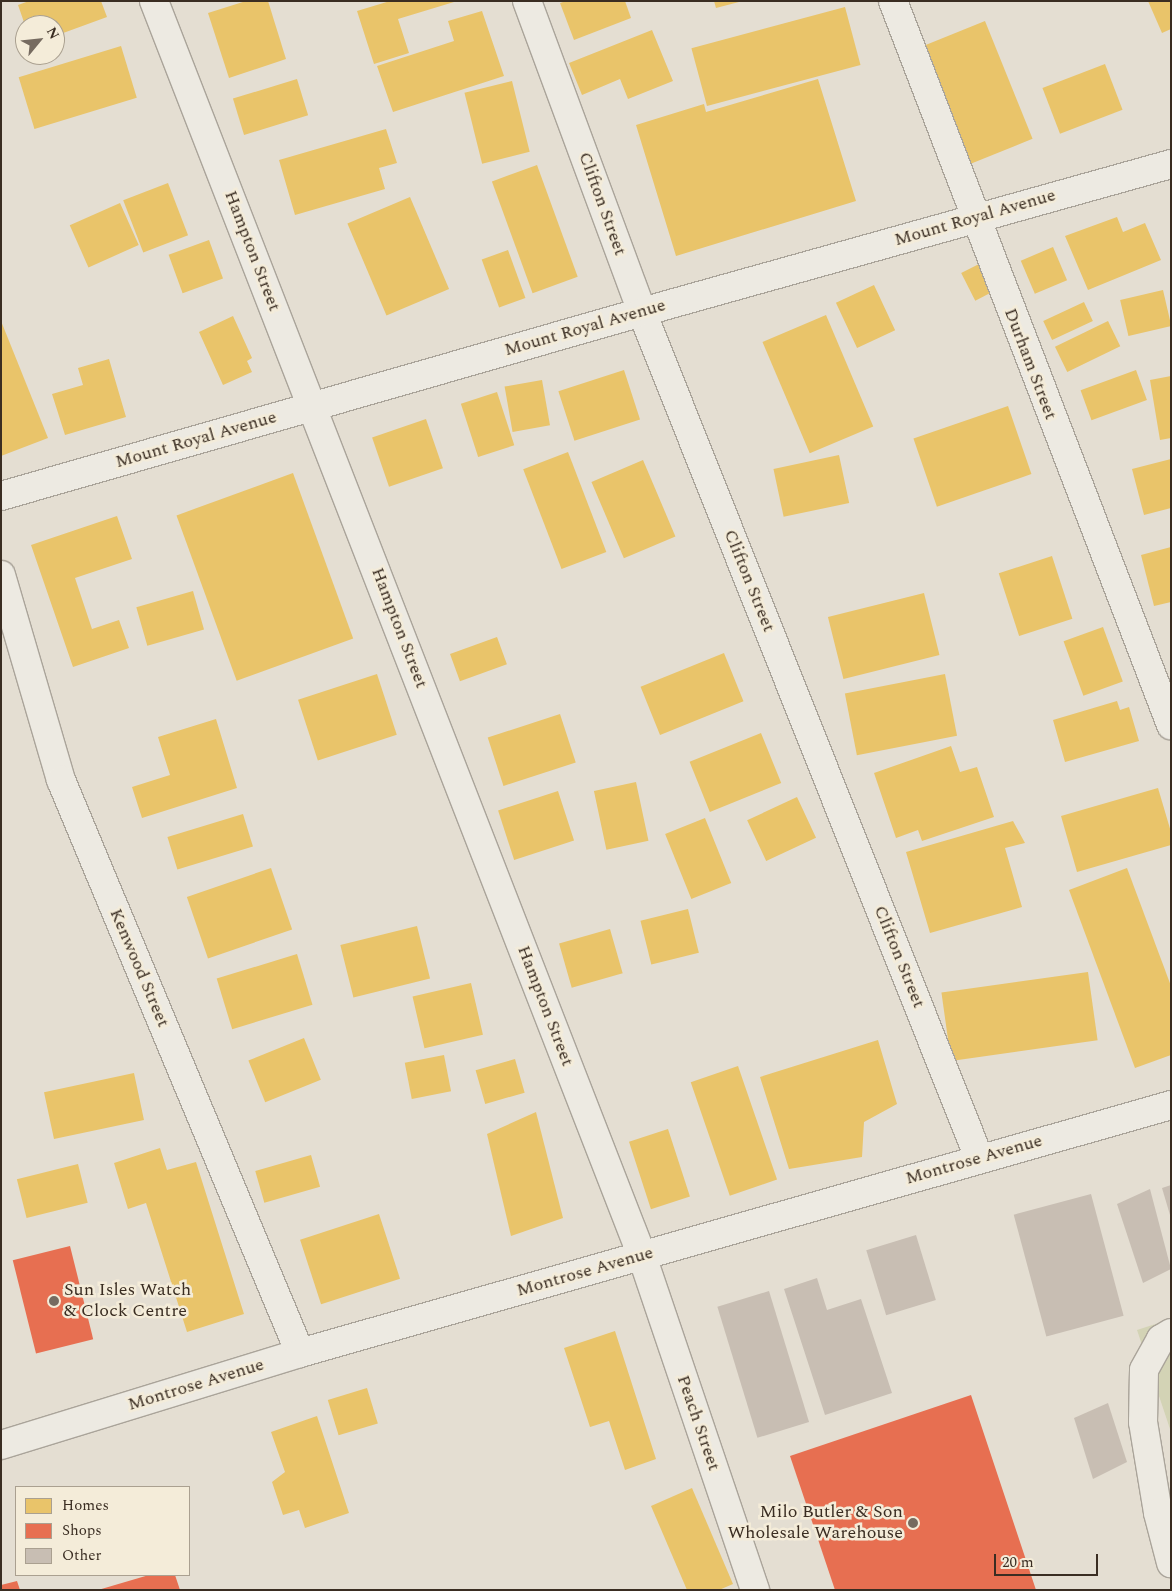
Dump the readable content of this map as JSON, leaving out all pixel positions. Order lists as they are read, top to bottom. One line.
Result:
{"streets":{"street":["Clifton Street","Mount Royal Avenue","Hampton Street","Durham Street","Kenwood Street","Montrose Avenue","Peach Street"]},"crossings":[["Clifton Street","Mount Royal Avenue"],["Clifton Street","Montrose Avenue"],["Mount Royal Avenue","Hampton Street"],["Mount Royal Avenue","Durham Street"],["Hampton Street","Montrose Avenue"],["Hampton Street","Peach Street"],["Kenwood Street","Montrose Avenue"],["Montrose Avenue","Peach Street"]],"places":["Sun Isles Watch & Clock Centre","Milo Butler & Son Wholesale Warehouse"],"legend":["Homes","Shops","Other"],"scale_bar":"20 m","north":"top right"}
